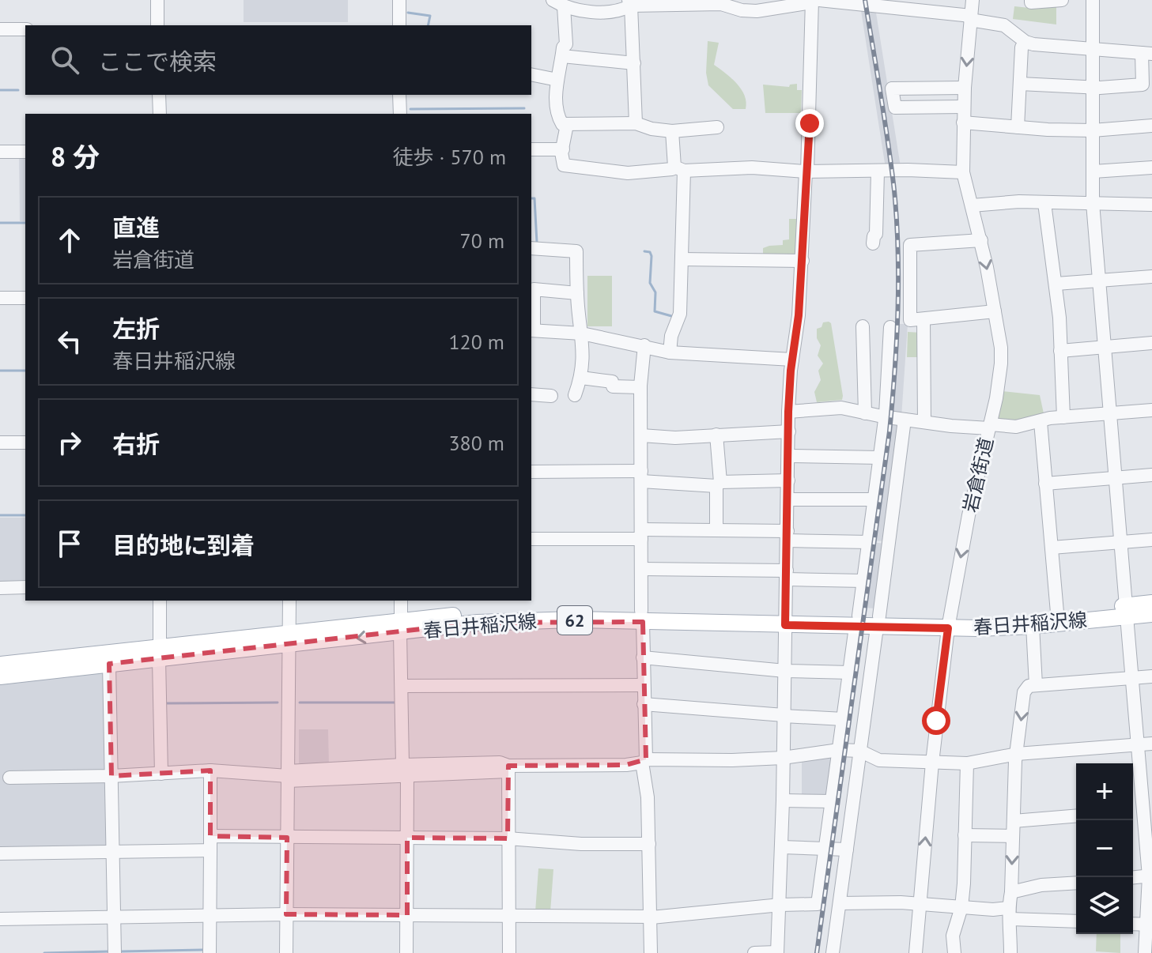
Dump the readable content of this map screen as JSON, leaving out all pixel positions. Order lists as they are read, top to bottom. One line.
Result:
{"streets":{"main road":["62","春日井稲沢線"],"street":["岩倉街道"]},"crossings":[["岩倉街道","春日井稲沢線"]],"page":{"search":"ここで検索","heading":["8 分","徒歩 · 570 m"],"list":[["直進","岩倉街道","70 m"],["左折","春日井稲沢線","120 m"],["右折","380 m"],"目的地に到着"],"map_buttons":["+","−"]}}
